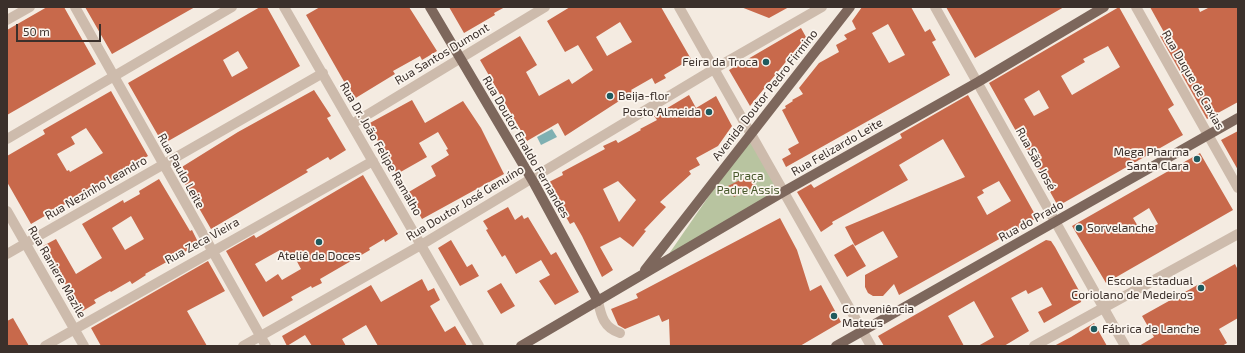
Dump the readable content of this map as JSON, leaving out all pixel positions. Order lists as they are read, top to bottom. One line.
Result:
{"streets":{"main road":["Avenida Doutor Pedro Firmino","Rua Doutor Enaldo Fernandes","Rua Felizardo Leite","Rua do Prado"],"street":["Rua Santos Dumont","Rua Duque de Caxias","Rua Dr. João Felipe Ramalho","Rua São José","Rua Paulo Leite","Rua Nezinho Leandro","Rua Doutor José Genuíno","Rua Zeca Vieira","Rua Raniere Mazile"]},"crossings":[["Rua Santos Dumont","Rua Doutor Enaldo Fernandes"],["Rua Santos Dumont","Rua Dr. João Felipe Ramalho"],["Rua Duque de Caxias","Rua do Prado"],["Avenida Doutor Pedro Firmino","Rua Felizardo Leite"],["Rua Doutor Enaldo Fernandes","Rua Felizardo Leite"],["Rua Doutor Enaldo Fernandes","Rua Doutor José Genuíno"],["Rua Felizardo Leite","Rua São José"],["Rua Dr. João Felipe Ramalho","Rua Nezinho Leandro"],["Rua Dr. João Felipe Ramalho","Rua Doutor José Genuíno"],["Rua Dr. João Felipe Ramalho","Rua Zeca Vieira"],["Rua São José","Rua do Prado"],["Rua Paulo Leite","Rua Nezinho Leandro"],["Rua Paulo Leite","Rua Doutor José Genuíno"],["Rua Paulo Leite","Rua Zeca Vieira"],["Rua Nezinho Leandro","Rua Raniere Mazile"],["Rua Zeca Vieira","Rua Raniere Mazile"]],"parks":["Praça Padre Assis"],"places":["Feira da Troca","Beija-flor","Posto Almeida","Mega Pharma Santa Clara","Sorvelanche","Ateliê de Doces","Escola Estadual Coriolano de Medeiros","Conveniência Mateus","Fábrica de Lanche"],"scale_bar":"50 m"}
